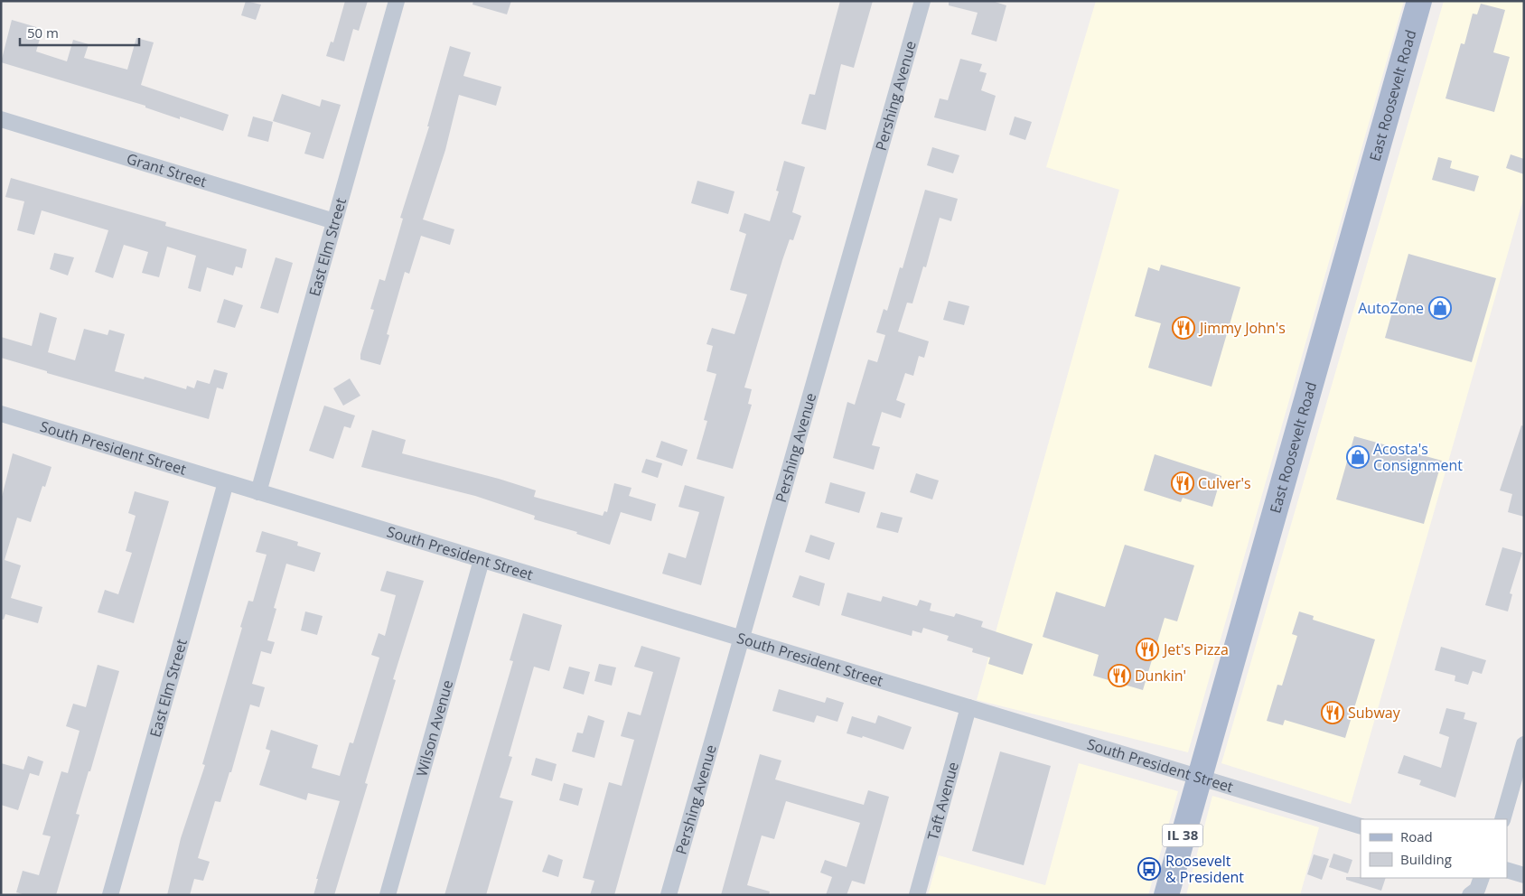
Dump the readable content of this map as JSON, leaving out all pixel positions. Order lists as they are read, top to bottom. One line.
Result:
{"streets":{"main road":["East Roosevelt Road","IL 38"],"street":["Pershing Avenue","Grant Street","East Elm Street","South President Street","Wilson Avenue","Taft Avenue"]},"crossings":[["Pershing Avenue","South President Street"],["East Roosevelt Road","South President Street"],["Grant Street","East Elm Street"],["East Elm Street","South President Street"],["South President Street","Wilson Avenue"],["South President Street","Taft Avenue"]],"places":{"shop":["AutoZone","Acosta's Consignment"],"restaurant":["Jimmy John's","Culver's","Jet's Pizza","Dunkin'","Subway"],"bus stop":["Roosevelt & President"]},"legend":["Road","Building"],"scale_bar":"50 m"}
